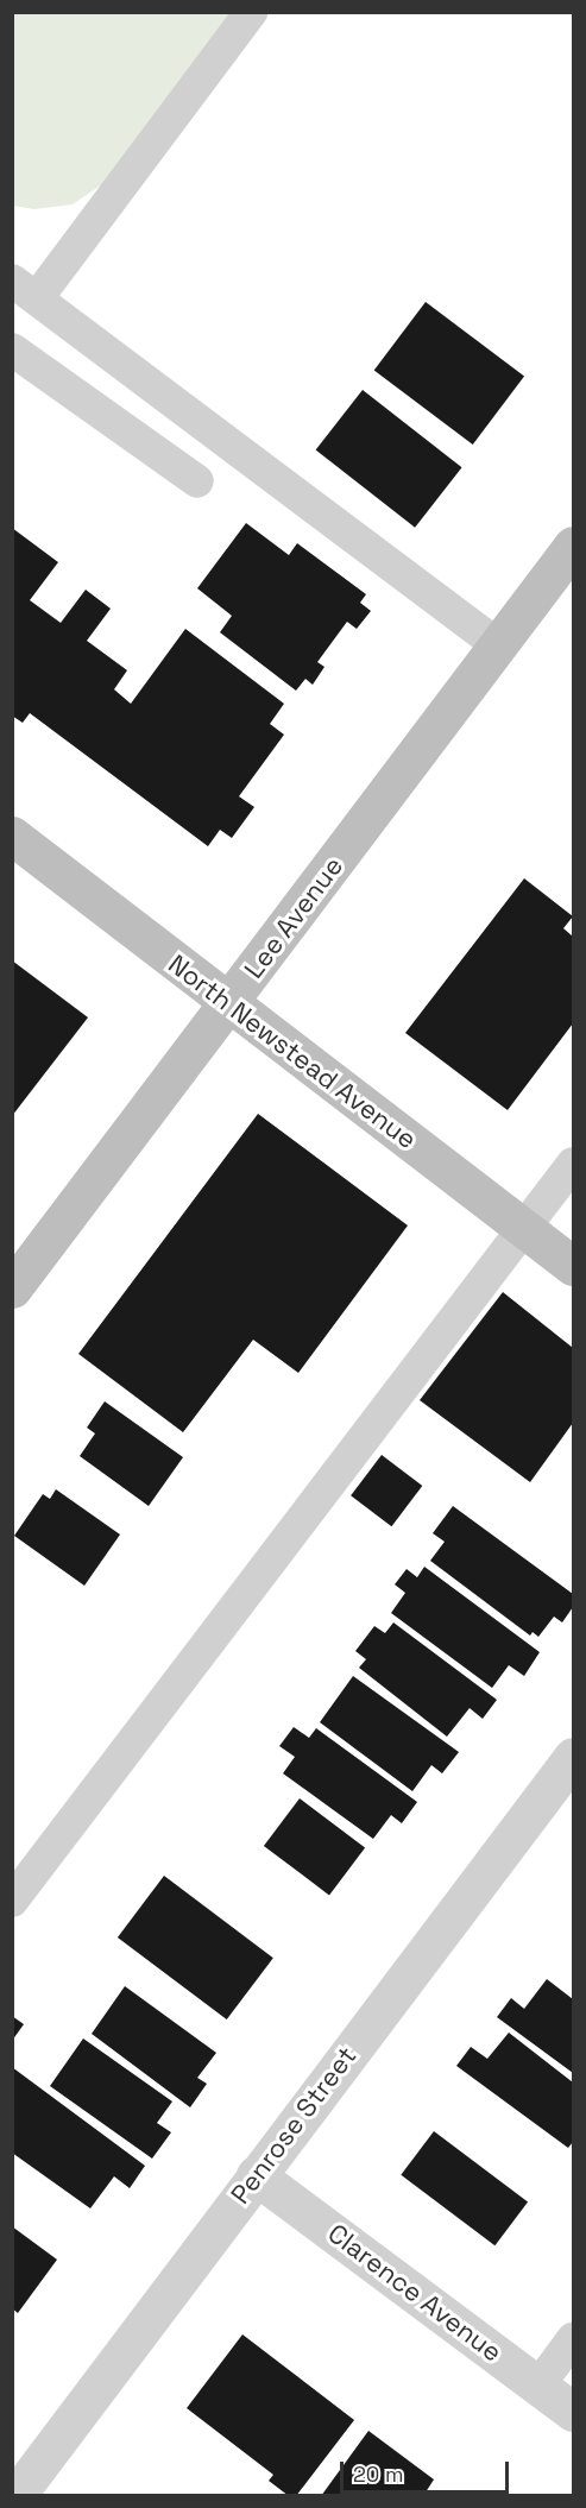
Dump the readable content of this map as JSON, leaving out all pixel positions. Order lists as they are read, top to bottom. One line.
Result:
{"streets":{"street":["Lee Avenue","North Newstead Avenue","Penrose Street","Clarence Avenue"]},"crossings":[["Lee Avenue","North Newstead Avenue"],["Penrose Street","Clarence Avenue"]],"scale_bar":"20 m"}
